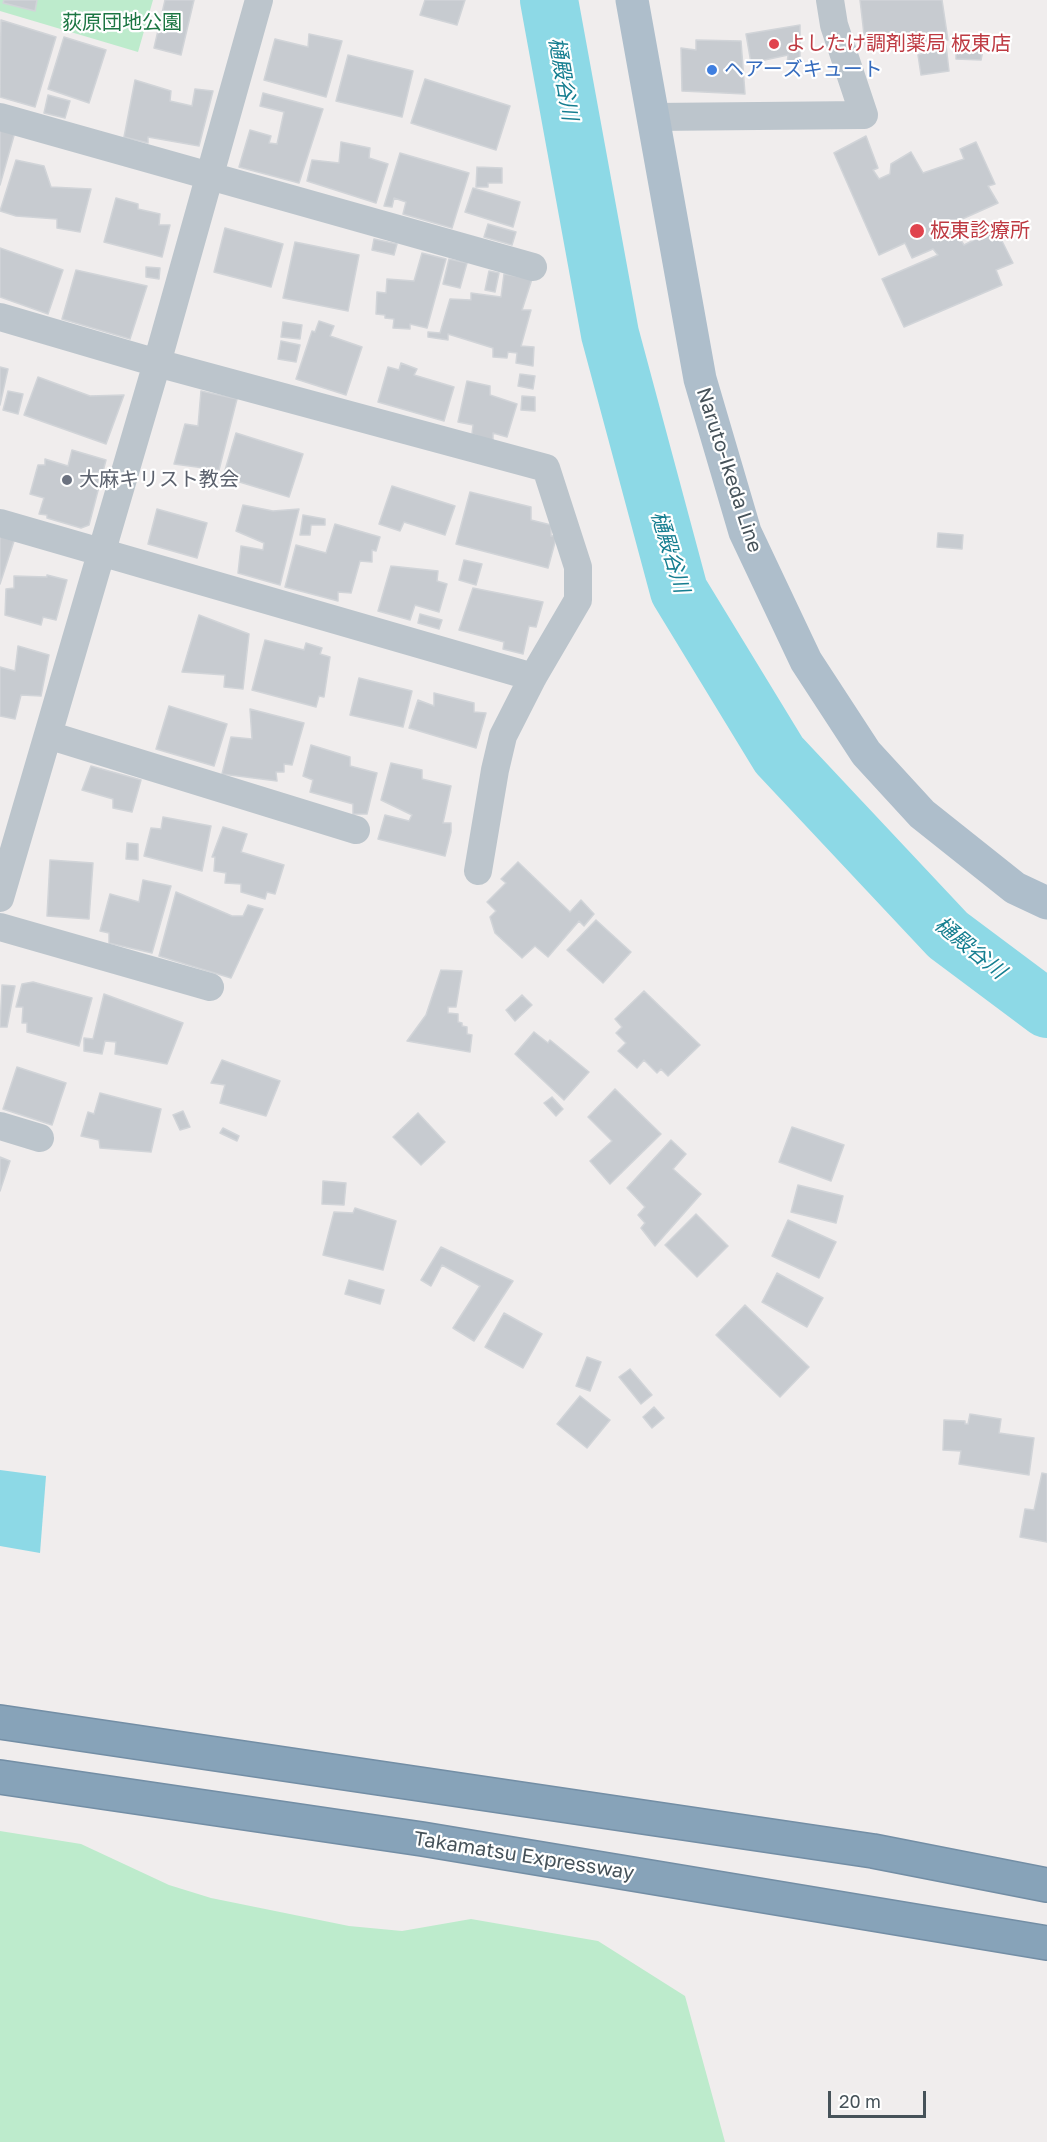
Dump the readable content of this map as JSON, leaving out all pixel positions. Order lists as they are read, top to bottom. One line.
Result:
{"streets":{"highway":["Takamatsu Expressway"],"main road":["Naruto-Ikeda Line"]},"water":["樋殿谷川"],"parks":["荻原団地公園"],"places":["よしたけ調剤薬局 板東店","ヘアーズキュート","板東診療所","大麻キリスト教会"],"scale_bar":"20 m"}
